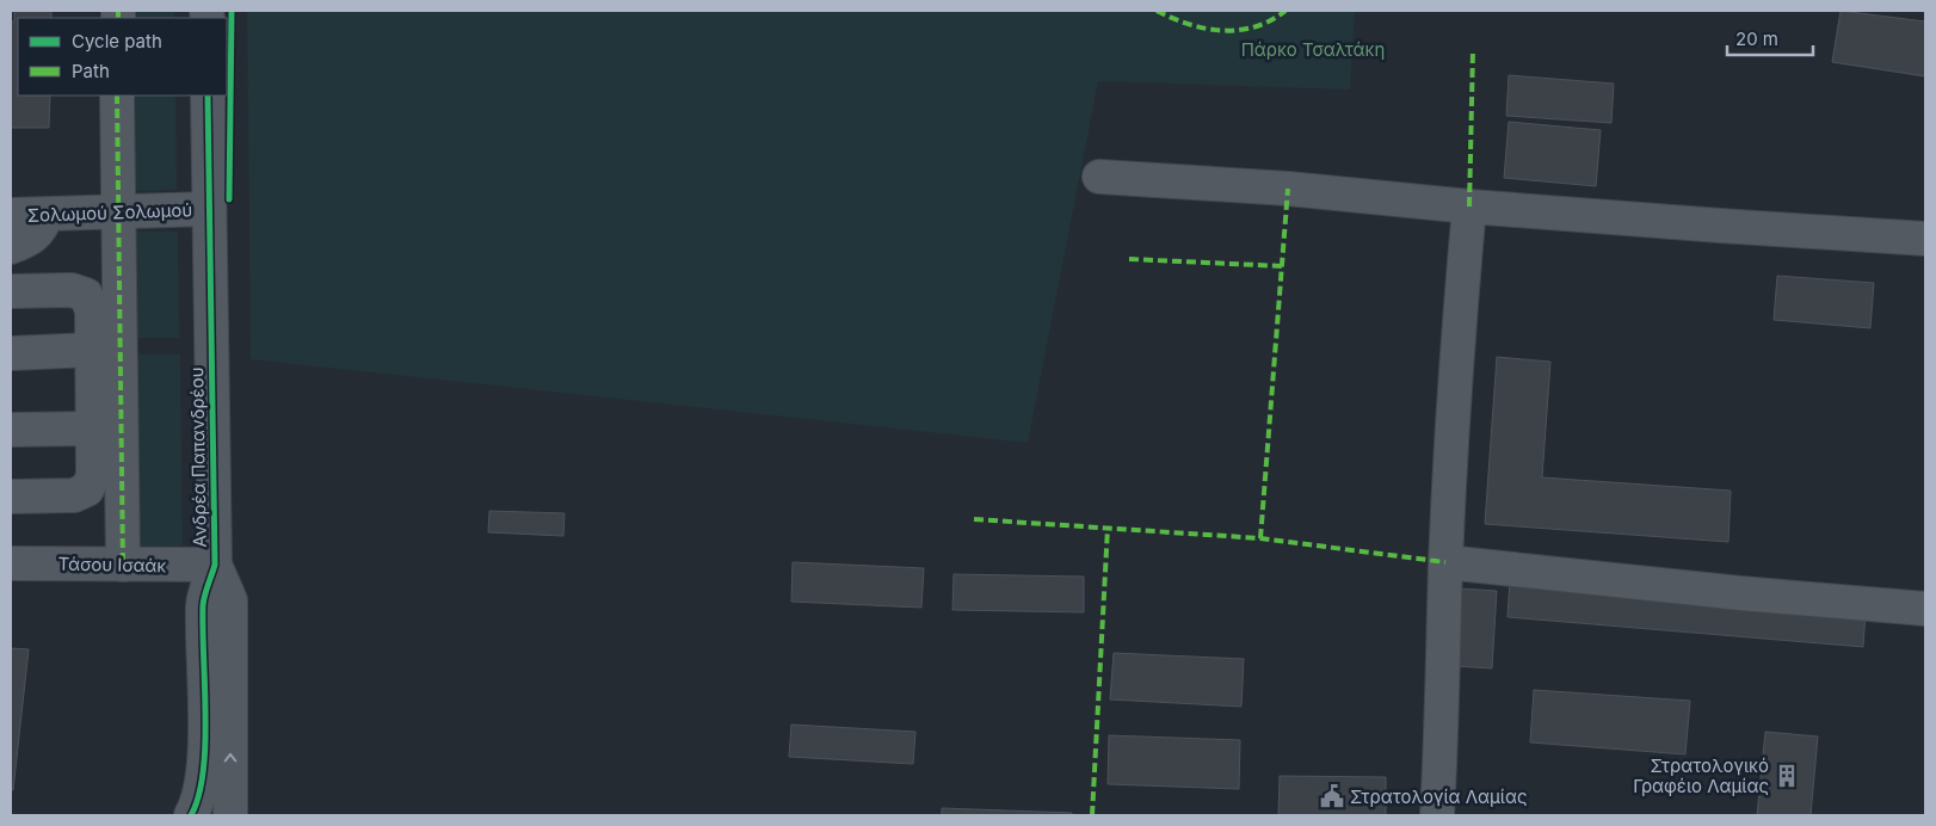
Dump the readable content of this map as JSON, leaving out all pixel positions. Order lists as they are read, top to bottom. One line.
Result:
{"streets":{"street":["Σολωμού Σολωμού","Ανδρέα Παπανδρέου","Τάσου Ισαάκ"]},"crossings":[["Σολωμού Σολωμού","Ανδρέα Παπανδρέου"],["Ανδρέα Παπανδρέου","Τάσου Ισαάκ"]],"parks":["Πάρκο Τσαλτάκη"],"places":{"building":["Στρατολογικό Γραφέιο Λαμίας"],"public building":["Στρατολογία Λαμίας"]},"legend":["Cycle path","Path"],"scale_bar":"20 m"}
